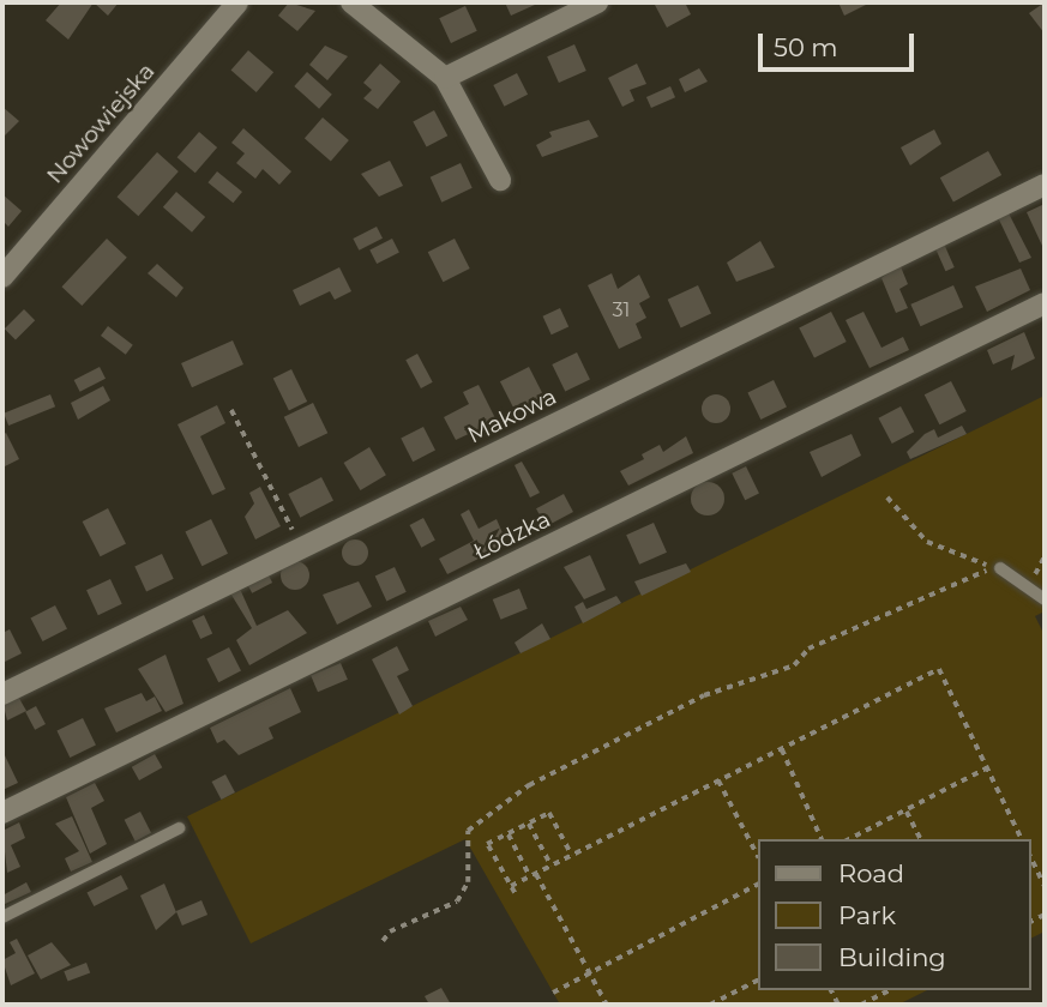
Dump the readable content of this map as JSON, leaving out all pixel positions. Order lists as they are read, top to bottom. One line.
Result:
{"streets":{"street":["Nowowiejska","Makowa","Łódzka"]},"house_numbers":["31"],"legend":["Road","Park","Building"],"scale_bar":"50 m"}
